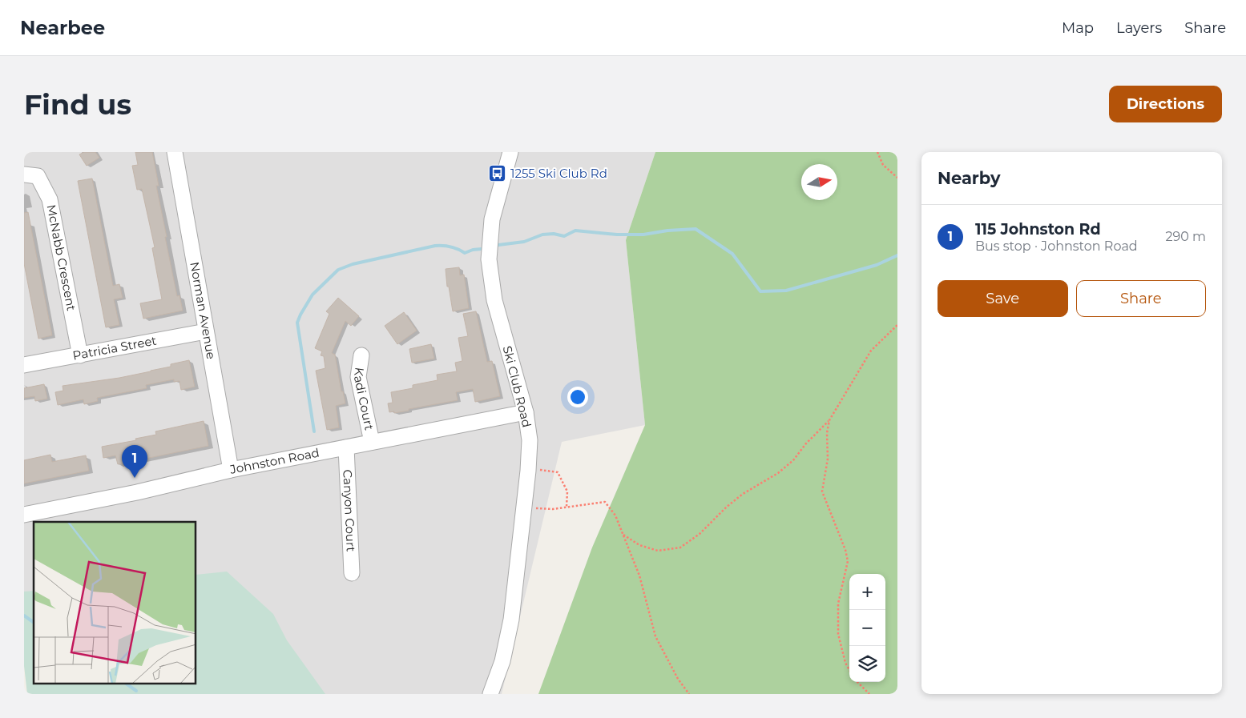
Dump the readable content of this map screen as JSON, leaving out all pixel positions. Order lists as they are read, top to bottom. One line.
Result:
{"streets":{"street":["McNabb Crescent","Norman Avenue","Patricia Street","Ski Club Road","Kadi Court","Johnston Road","Canyon Court"]},"crossings":[["McNabb Crescent","Patricia Street"],["Norman Avenue","Patricia Street"],["Norman Avenue","Johnston Road"],["Ski Club Road","Johnston Road"],["Kadi Court","Johnston Road"],["Johnston Road","Canyon Court"]],"places":{"bus stop":["1255 Ski Club Rd"]},"north":"right","page":{"header":"Nearbee","nav":["Map","Layers","Share"],"buttons":["Directions",["Save","Share"]],"title":"Find us","heading":"Nearby","list":[{"mark":"1","name":"115 Johnston Rd","note":"Bus stop · Johnston Road","value":"290 m"}],"pins":"1","map_buttons":["+","−"]}}
